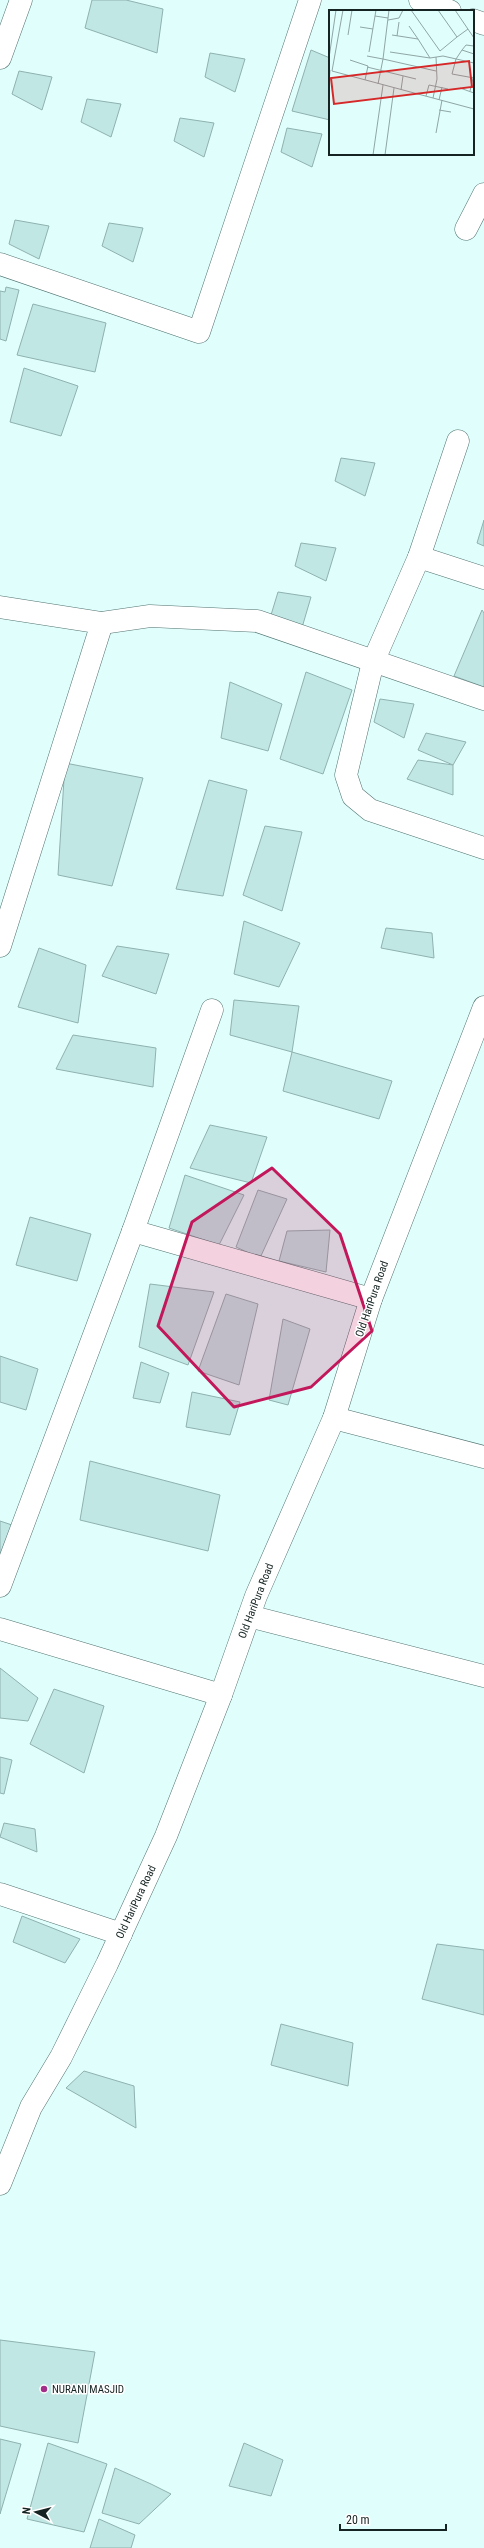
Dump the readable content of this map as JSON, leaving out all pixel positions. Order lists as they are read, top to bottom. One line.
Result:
{"streets":{"street":["Old HariPura Road"]},"places":["NURANI MASJID"],"scale_bar":"20 m","north":"left"}
